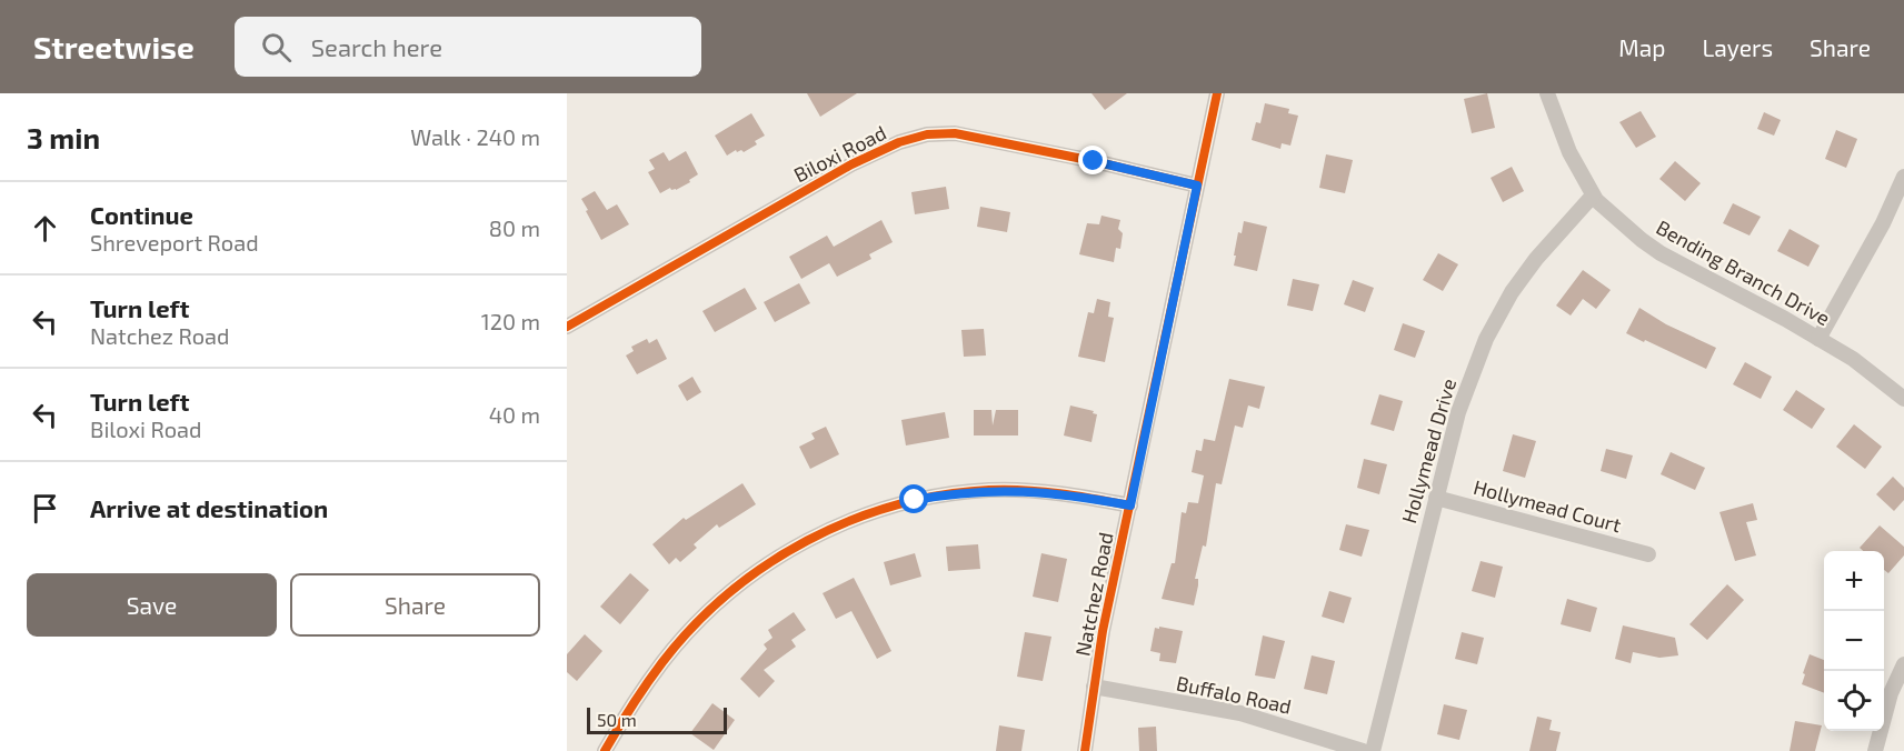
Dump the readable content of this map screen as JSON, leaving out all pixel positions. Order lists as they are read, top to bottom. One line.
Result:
{"streets":{"street":["Biloxi Road","Bending Branch Drive","Hollymead Drive","Hollymead Court","Natchez Road","Buffalo Road"]},"crossings":[["Biloxi Road","Natchez Road"],["Bending Branch Drive","Hollymead Drive"],["Hollymead Drive","Hollymead Court"],["Natchez Road","Buffalo Road"]],"scale_bar":"50 m","page":{"header":"Streetwise","search":"Search here","nav":["Map","Layers","Share"],"heading":["3 min","Walk · 240 m"],"list":[["Continue","Shreveport Road","80 m"],["Turn left","Natchez Road","120 m"],["Turn left","Biloxi Road","40 m"],"Arrive at destination"],"map_buttons":["+","−"],"buttons":["Save","Share"],"scale":"50 m"}}
